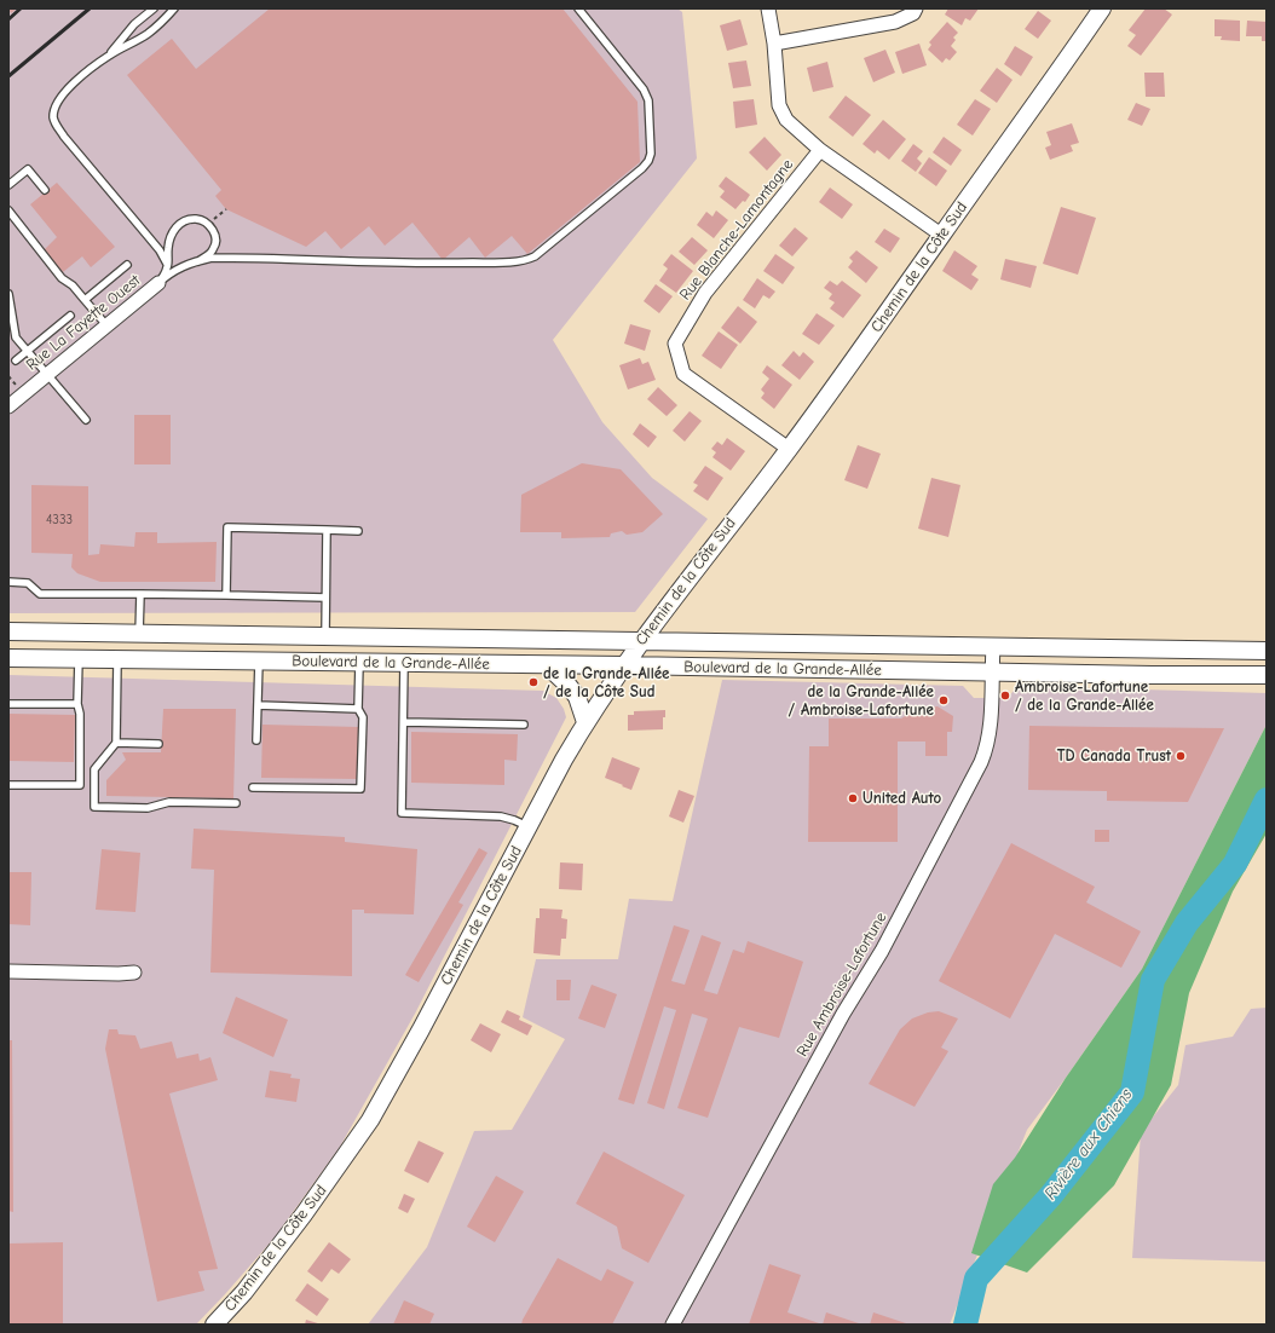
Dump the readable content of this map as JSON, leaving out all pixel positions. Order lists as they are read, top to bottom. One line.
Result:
{"streets":{"street":["Rue Blanche-Lamontagne","Chemin de la Côte Sud","Rue La Fayette Ouest","Boulevard de la Grande-Allée","Rue Ambroise-Lafortune"]},"crossings":[["Rue Blanche-Lamontagne","Chemin de la Côte Sud"],["Chemin de la Côte Sud","Boulevard de la Grande-Allée"],["Boulevard de la Grande-Allée","Rue Ambroise-Lafortune"]],"water":["Rivière aux Chiens"],"places":["de la Grande-Allée / de la Côte Sud","Ambroise-Lafortune / de la Grande-Allée","de la Grande-Allée / Ambroise-Lafortune","TD Canada Trust","United Auto"],"house_numbers":["4333"]}
